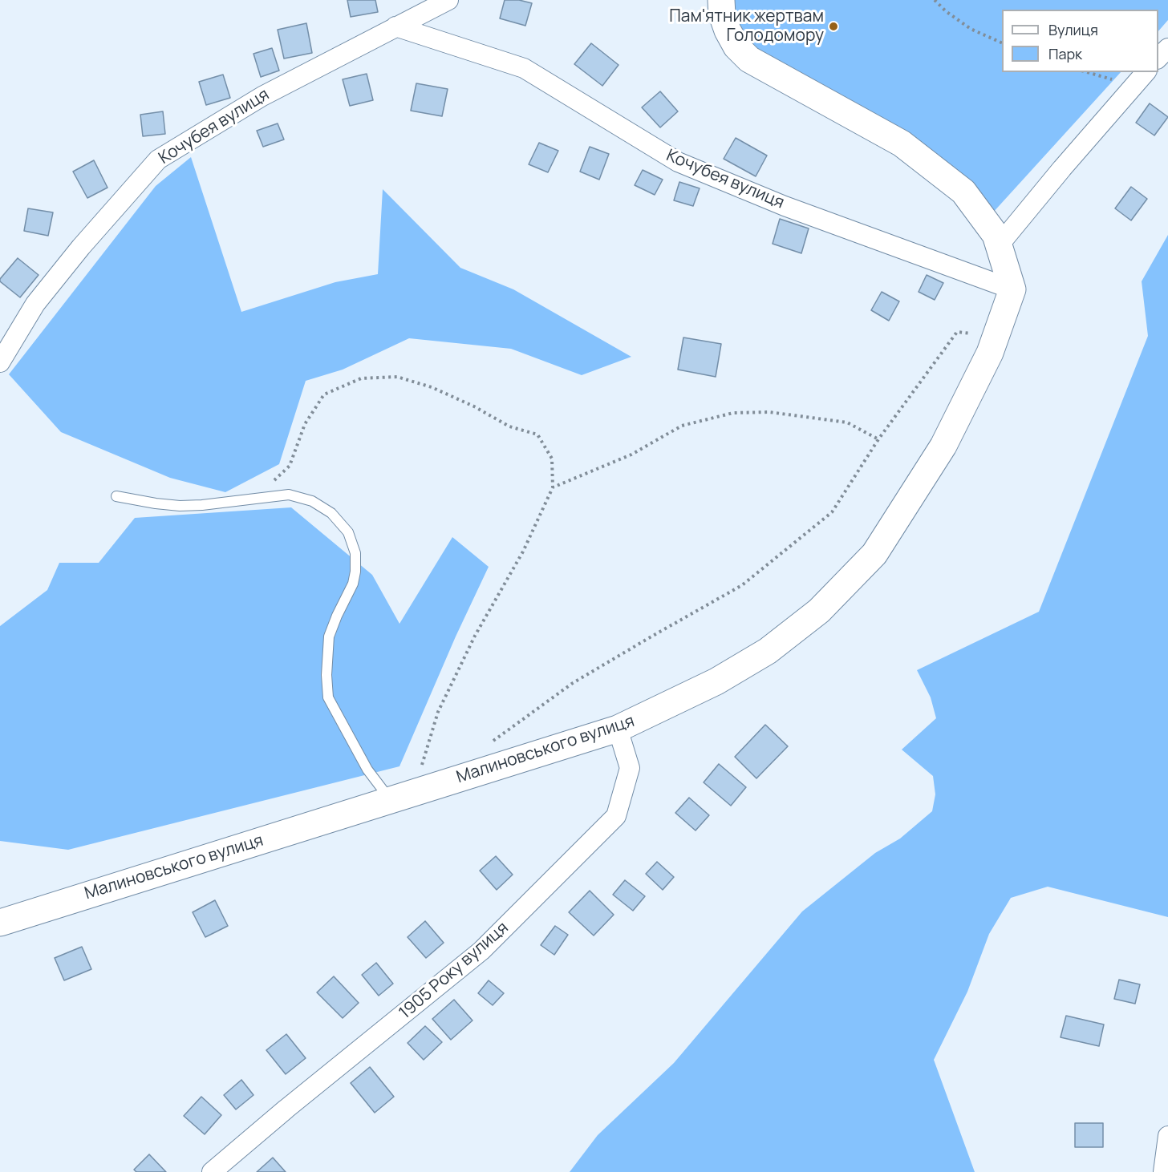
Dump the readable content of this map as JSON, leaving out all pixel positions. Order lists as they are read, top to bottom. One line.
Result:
{"streets":{"main road":["Малиновського вулиця"],"street":["Кочубея вулиця","1905 Року вулиця"]},"crossings":[["Кочубея вулиця","Малиновського вулиця"],["Малиновського вулиця","1905 Року вулиця"]],"places":["Пам'ятник жертвам Голодомору"],"legend":["Вулиця","Парк"]}
